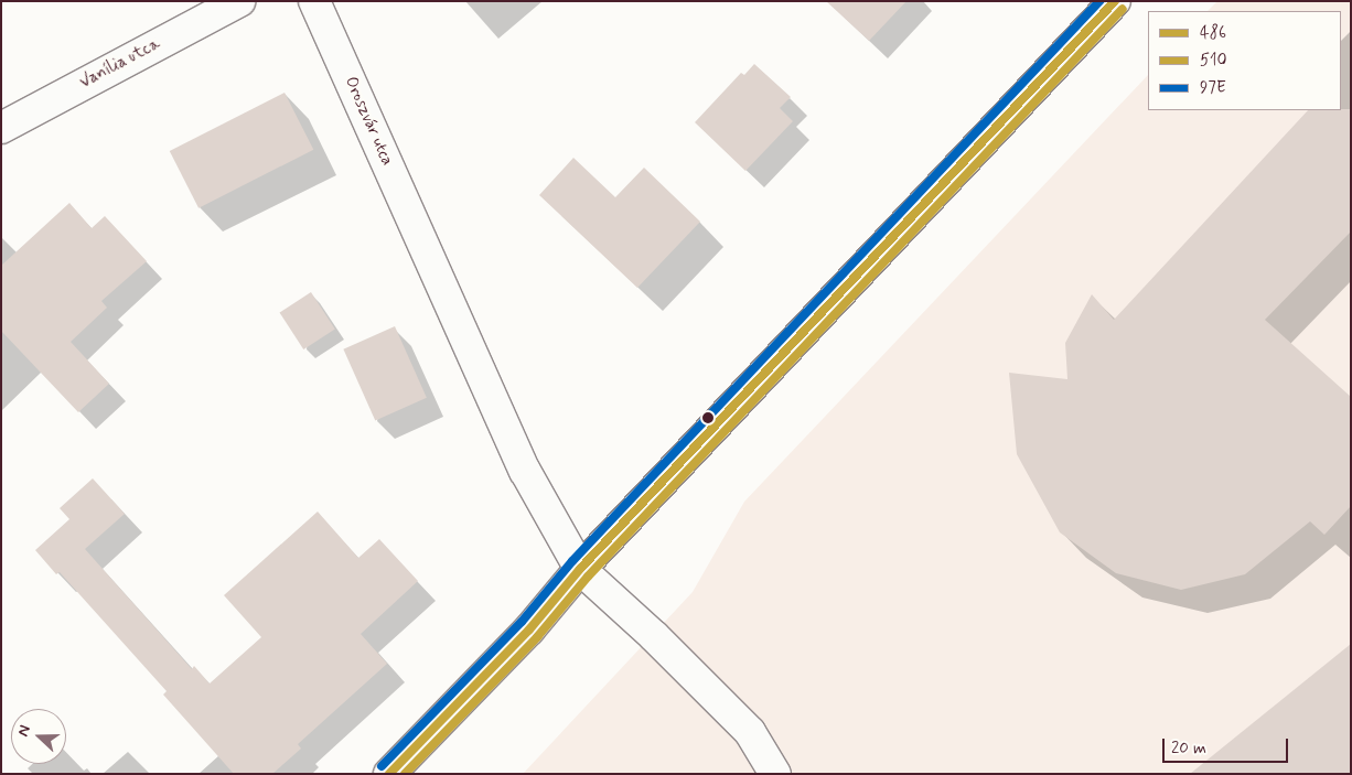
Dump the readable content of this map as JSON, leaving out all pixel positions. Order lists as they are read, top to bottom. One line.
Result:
{"streets":{"street":["Vanília utca","Oroszvár utca"]},"lines":["transit line 486","transit line 97E","transit line 510"],"legend":["486","510","97E"],"scale_bar":"20 m","north":"left"}
